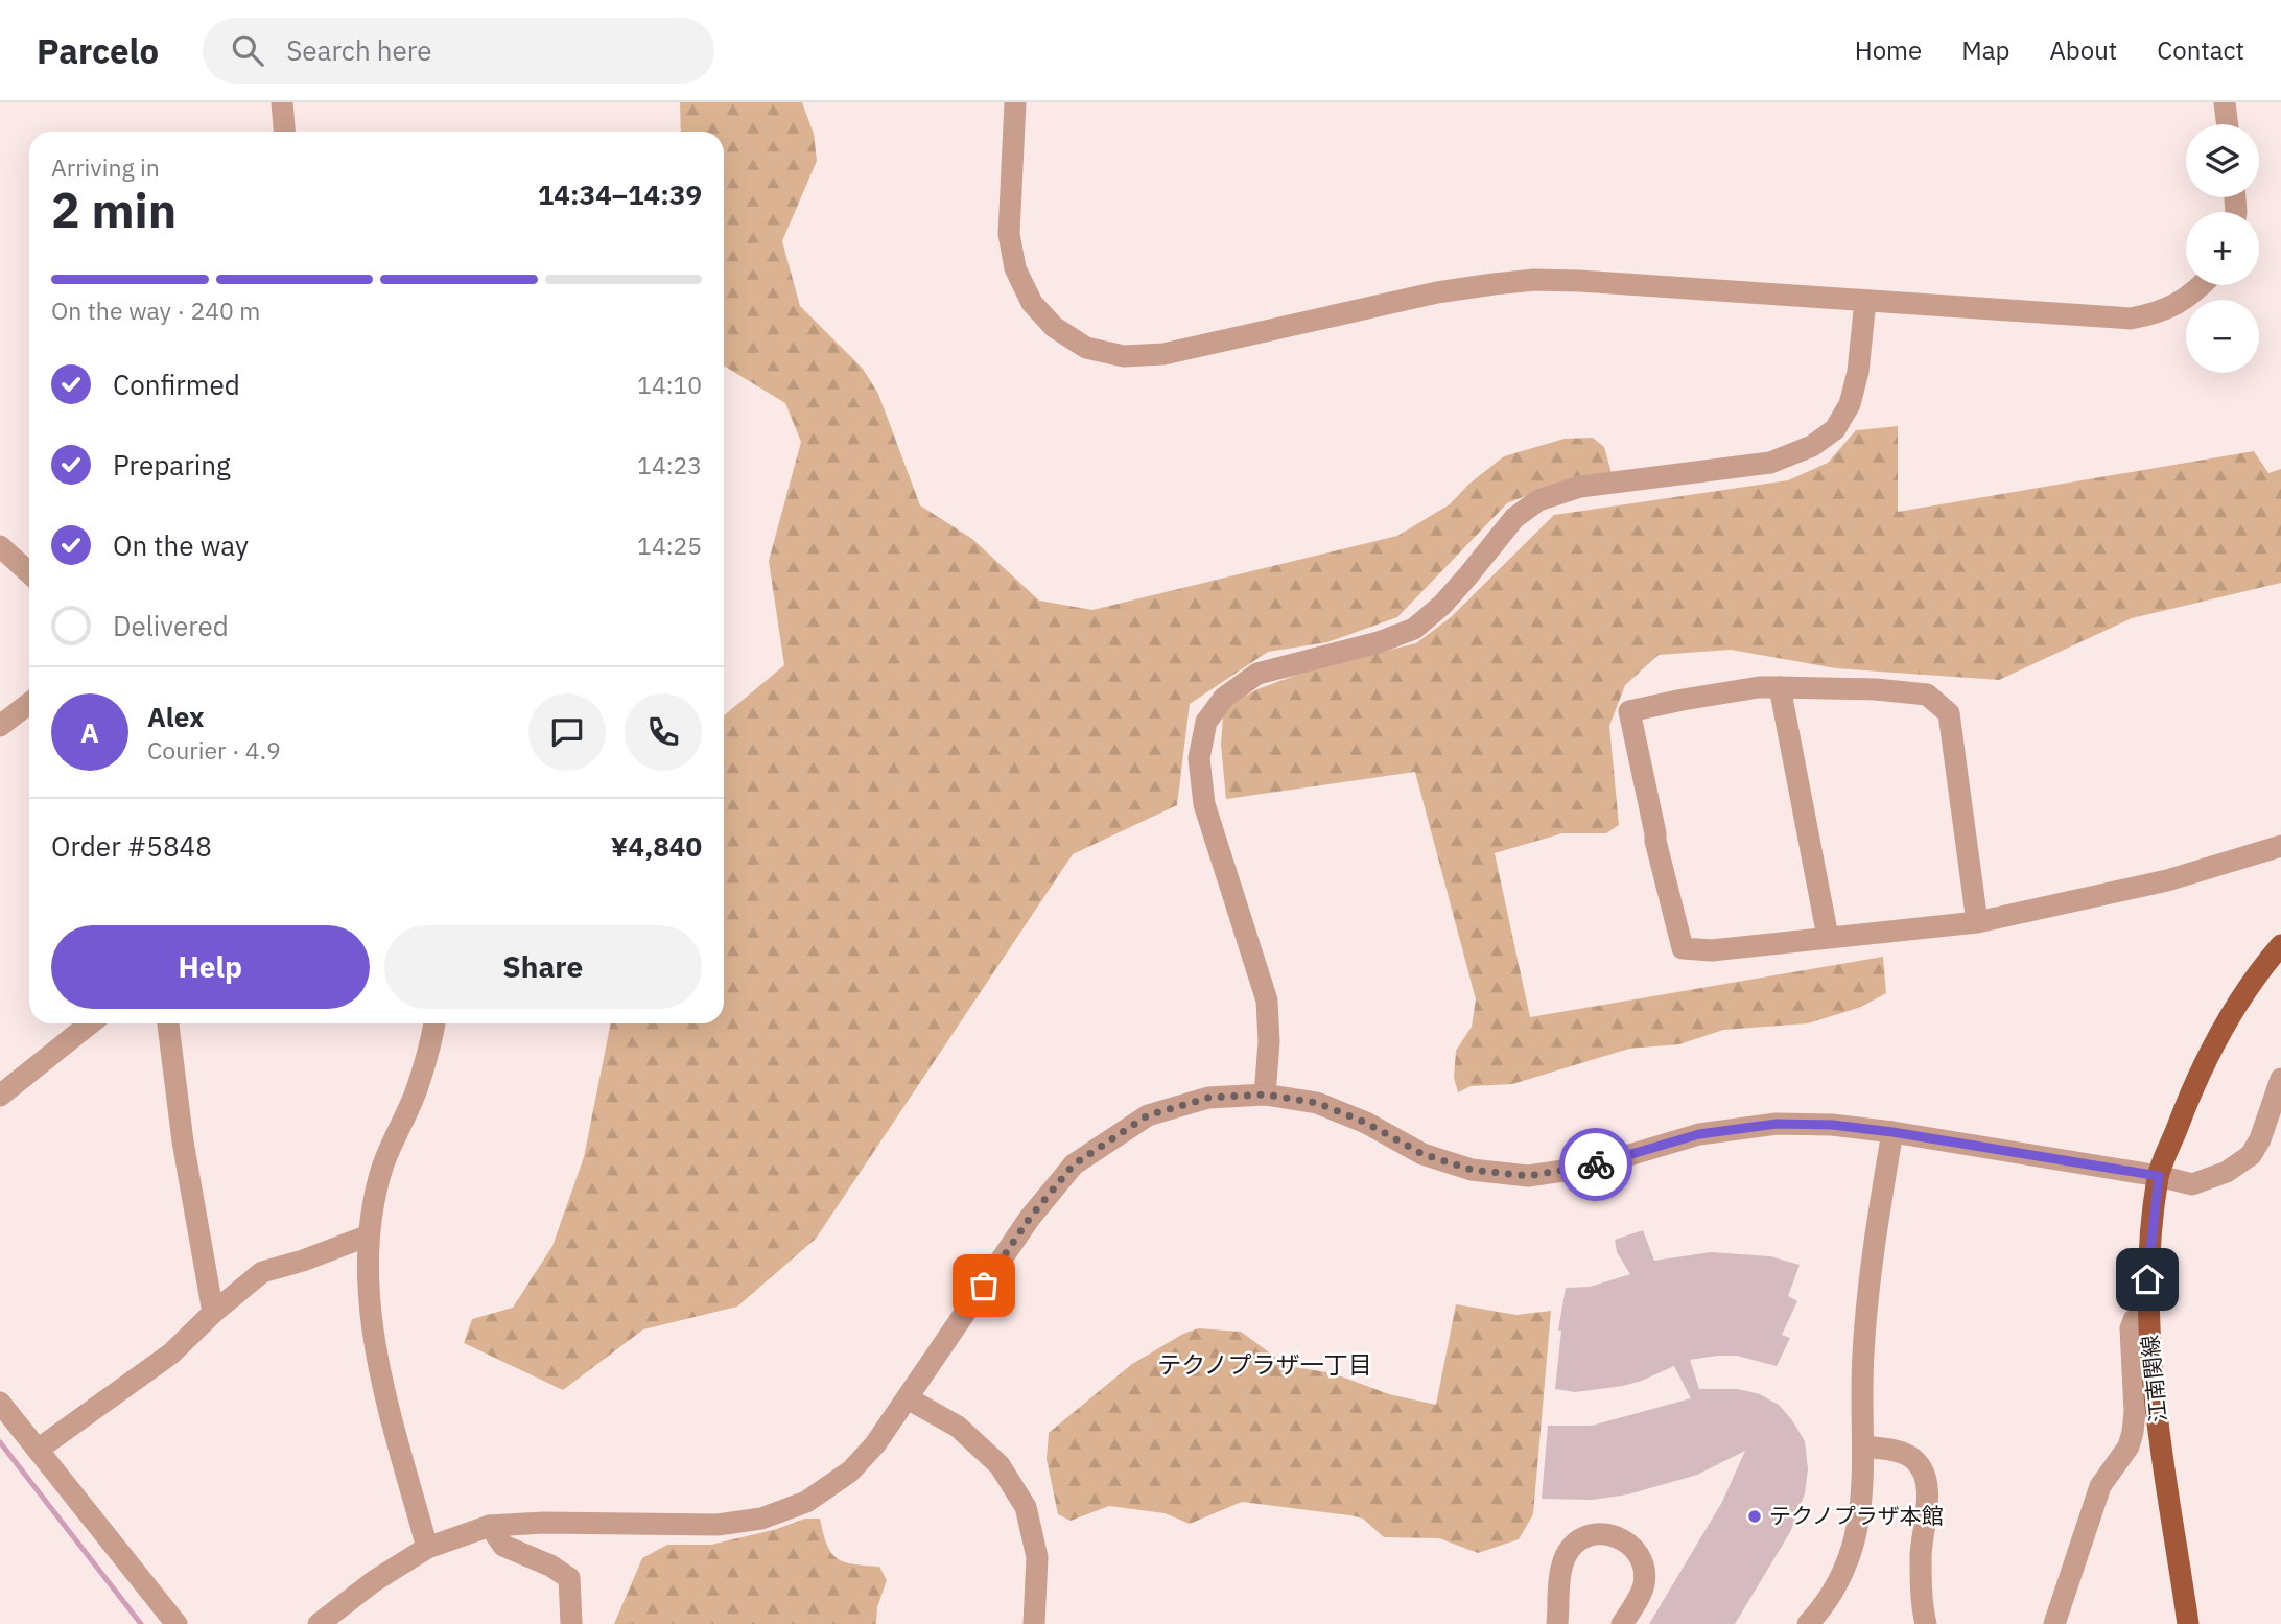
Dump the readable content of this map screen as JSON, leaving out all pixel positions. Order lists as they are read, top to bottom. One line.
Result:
{"streets":{"main road":["江南関線"]},"districts":["テクノプラザ一丁目"],"places":["テクノプラザ本館"],"page":{"header":"Parcelo","search":"Search here","nav":["Home","Map","About","Contact"],"map_buttons":["+","−"],"heading":["2 min","Arriving in","14:34–14:39"],"panel":["Alex","Courier · 4.9","Order #5848","¥4,840"],"bar":"On the way · 240 m","list":[["Confirmed","14:10"],["Preparing","14:23"],["On the way","14:25"],"Delivered"],"round":"A","buttons":["Help","Share"]}}
